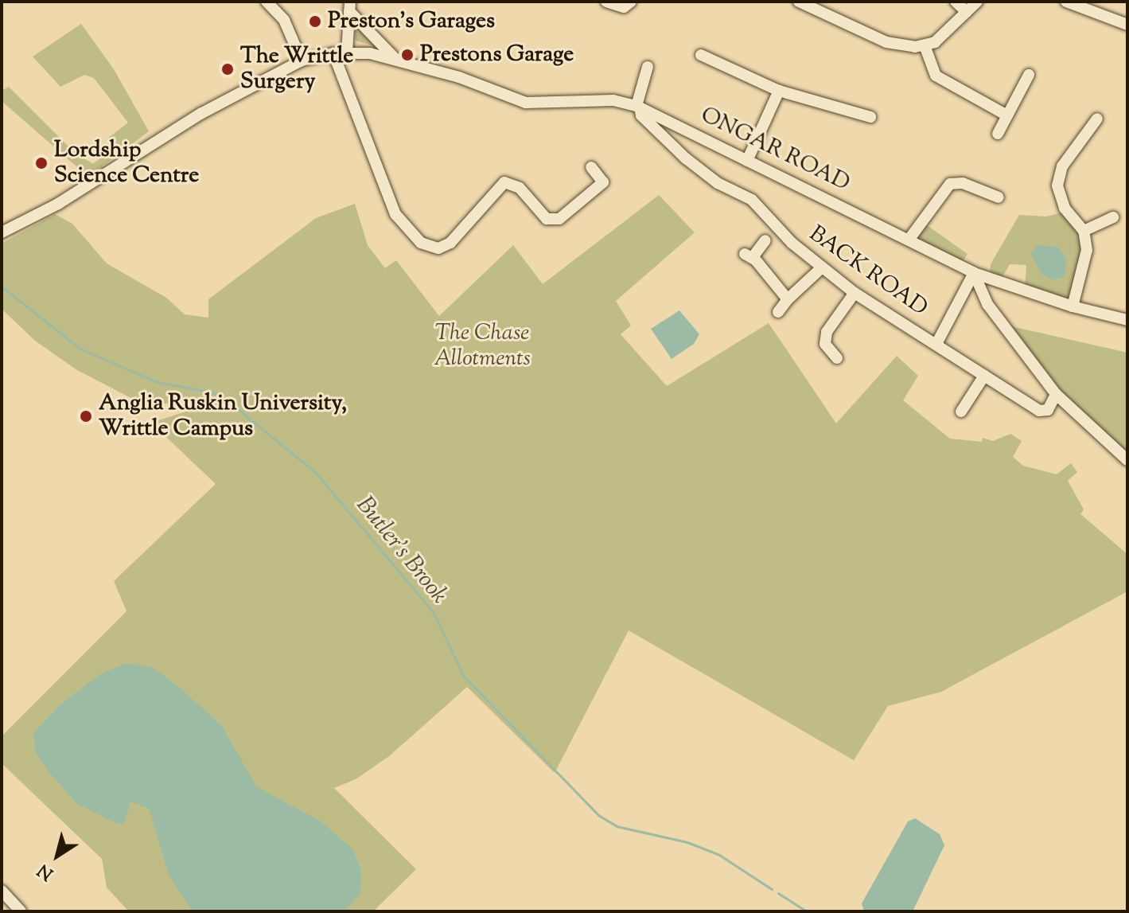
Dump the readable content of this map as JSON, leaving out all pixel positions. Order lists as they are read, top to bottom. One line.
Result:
{"streets":{"street":["ONGAR ROAD","BACK ROAD"]},"crossings":[["ONGAR ROAD","BACK ROAD"]],"water":["Butler's Brook"],"parks":["The Chase Allotments"],"places":["Preston's Garages","Prestons Garage","The Writtle Surgery","Lordship Science Centre","Anglia Ruskin University, Writtle Campus"],"north":"bottom left"}
